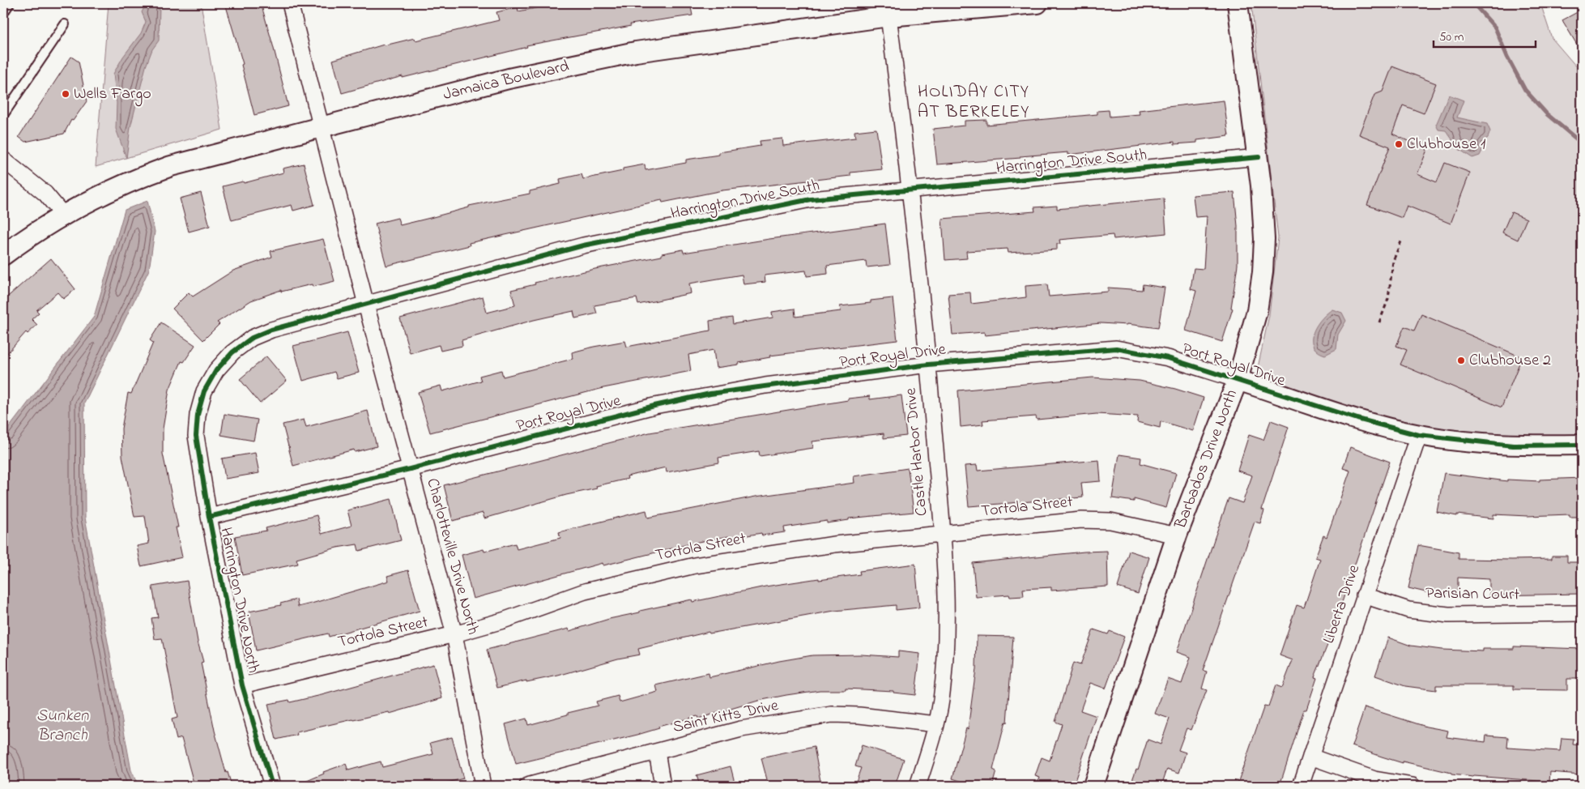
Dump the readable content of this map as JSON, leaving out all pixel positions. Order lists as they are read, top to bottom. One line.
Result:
{"streets":{"street":["Jamaica Boulevard","Harrington Drive South","Port Royal Drive","Castle Harbor Drive","Barbados Drive North","Tortola Street","Charlotteville Drive North","Parisian Court","Harrington Drive North","Liberta Drive","Saint Kitts Drive"]},"crossings":[["Jamaica Boulevard","Castle Harbor Drive"],["Jamaica Boulevard","Charlotteville Drive North"],["Harrington Drive South","Castle Harbor Drive"],["Harrington Drive South","Barbados Drive North"],["Harrington Drive South","Charlotteville Drive North"],["Harrington Drive South","Harrington Drive North"],["Port Royal Drive","Castle Harbor Drive"],["Port Royal Drive","Barbados Drive North"],["Port Royal Drive","Charlotteville Drive North"],["Port Royal Drive","Harrington Drive North"],["Port Royal Drive","Liberta Drive"],["Castle Harbor Drive","Tortola Street"],["Castle Harbor Drive","Saint Kitts Drive"],["Barbados Drive North","Tortola Street"],["Tortola Street","Charlotteville Drive North"],["Tortola Street","Harrington Drive North"],["Charlotteville Drive North","Harrington Drive North"],["Parisian Court","Liberta Drive"]],"districts":["HOLIDAY CITY AT BERKELEY"],"water":["Sunken Branch"],"places":["Wells Fargo","Clubhouse 1","Clubhouse 2"],"scale_bar":"50 m"}
